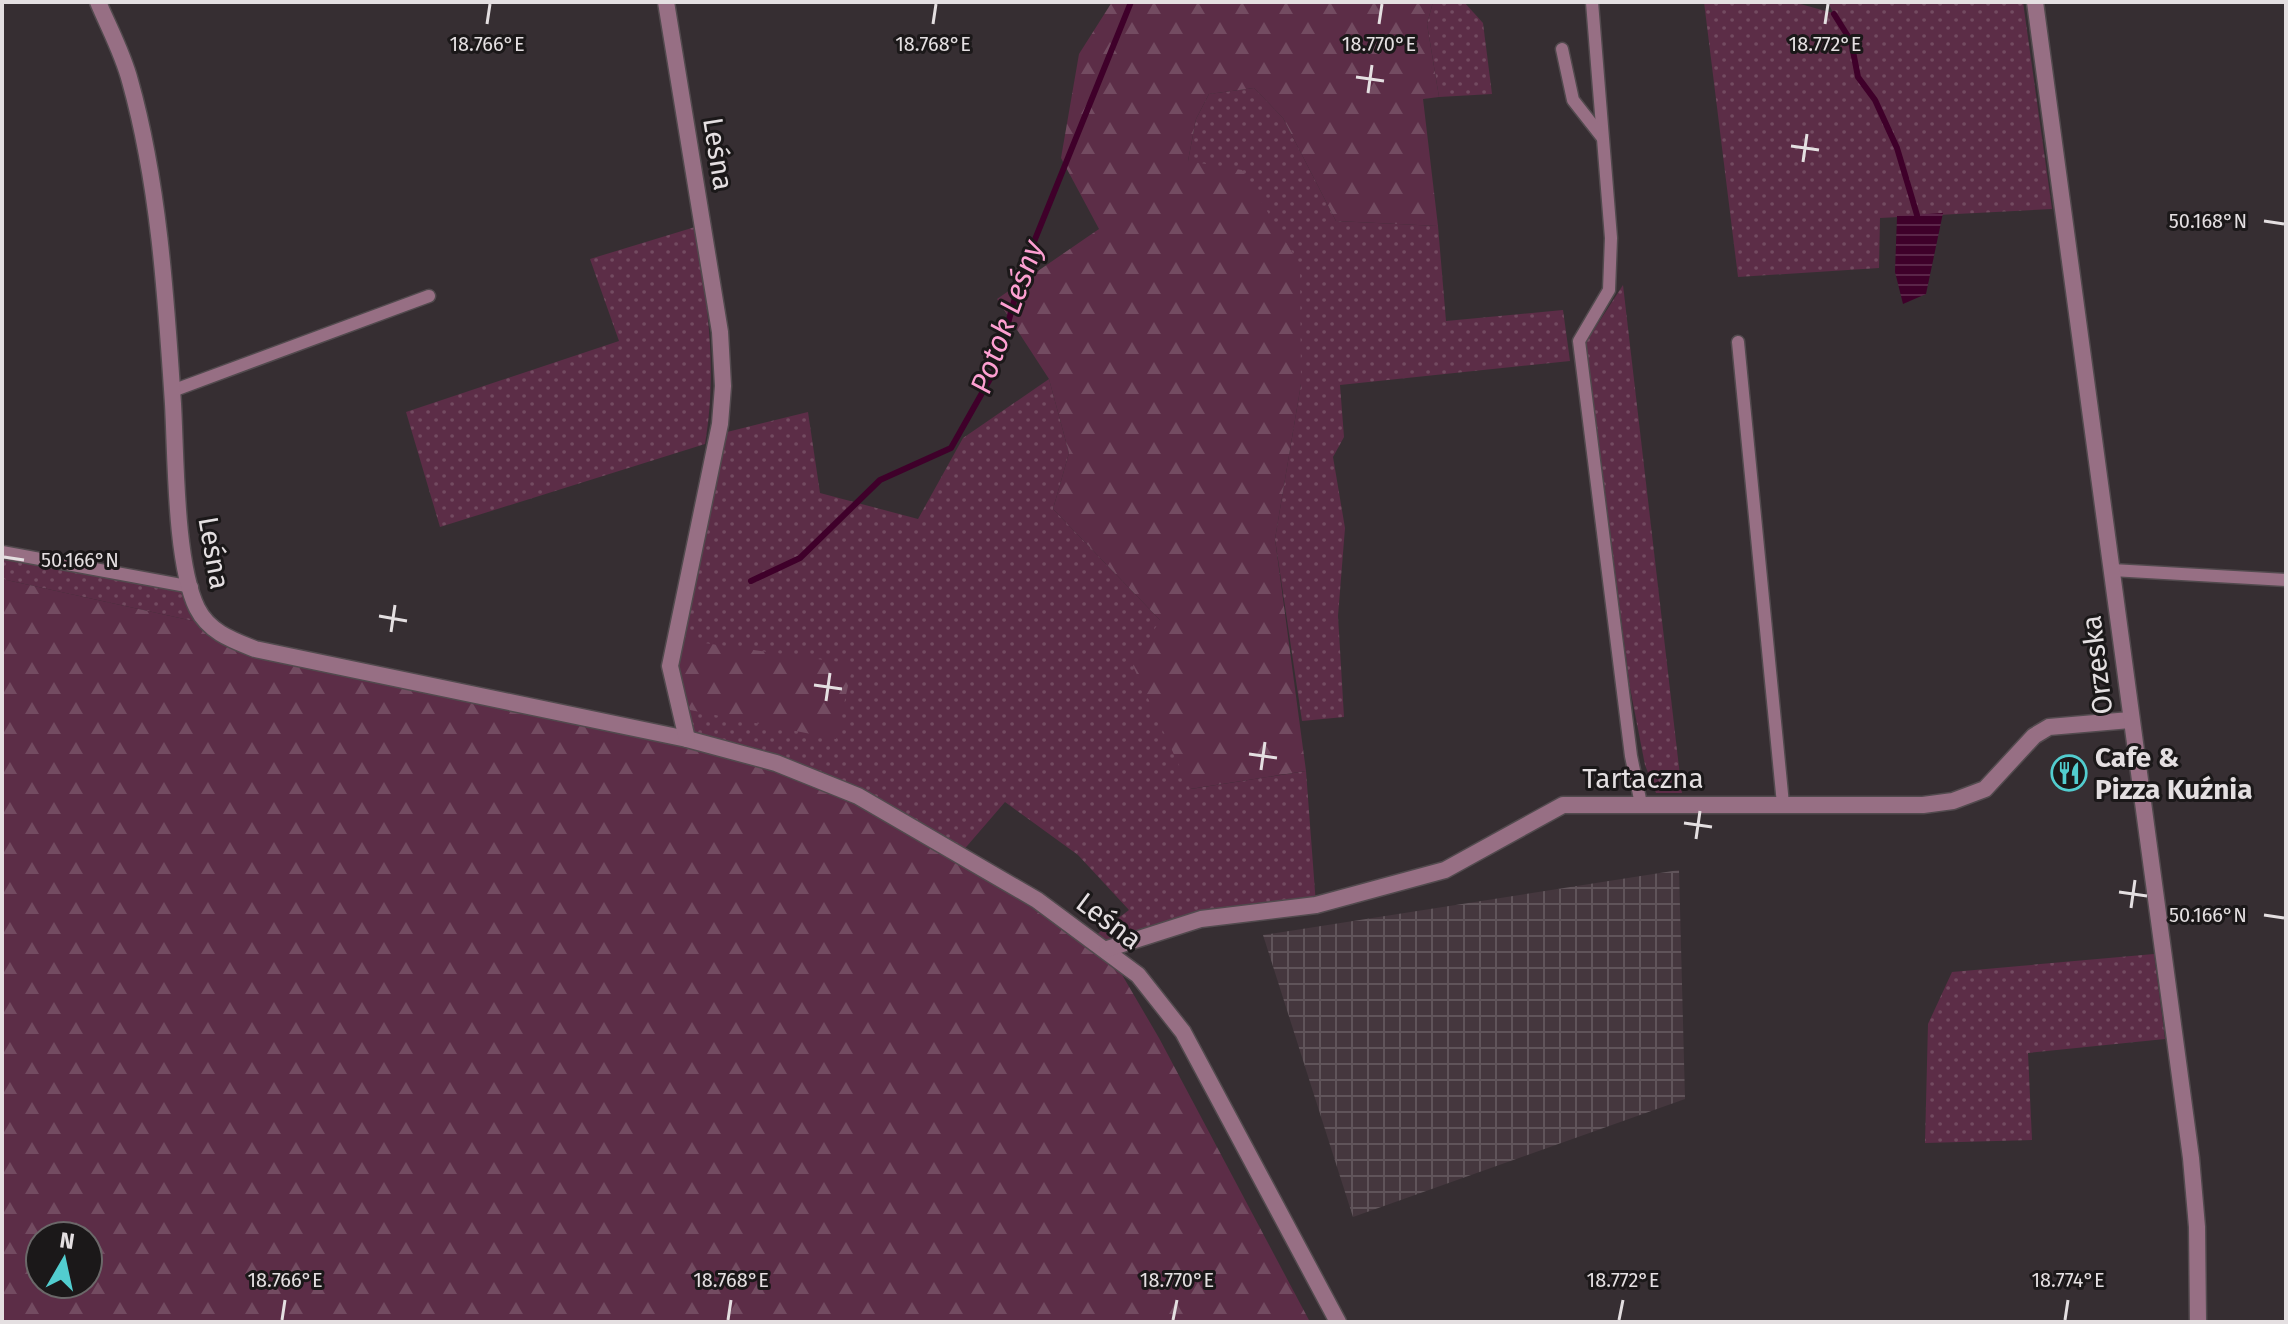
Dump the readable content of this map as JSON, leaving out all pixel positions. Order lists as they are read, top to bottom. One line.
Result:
{"streets":{"street":["Leśna","Orzeska","Tartaczna"]},"crossings":[["Leśna","Tartaczna"],["Orzeska","Tartaczna"]],"water":["Potok Leśny"],"places":{"restaurant":["Cafe & Pizza Kuźnia"]},"north":"top","coordinates":["18.766°E","18.768°E","18.770°E","18.772°E","50.168°N","50.166°N","18.774°E"]}
